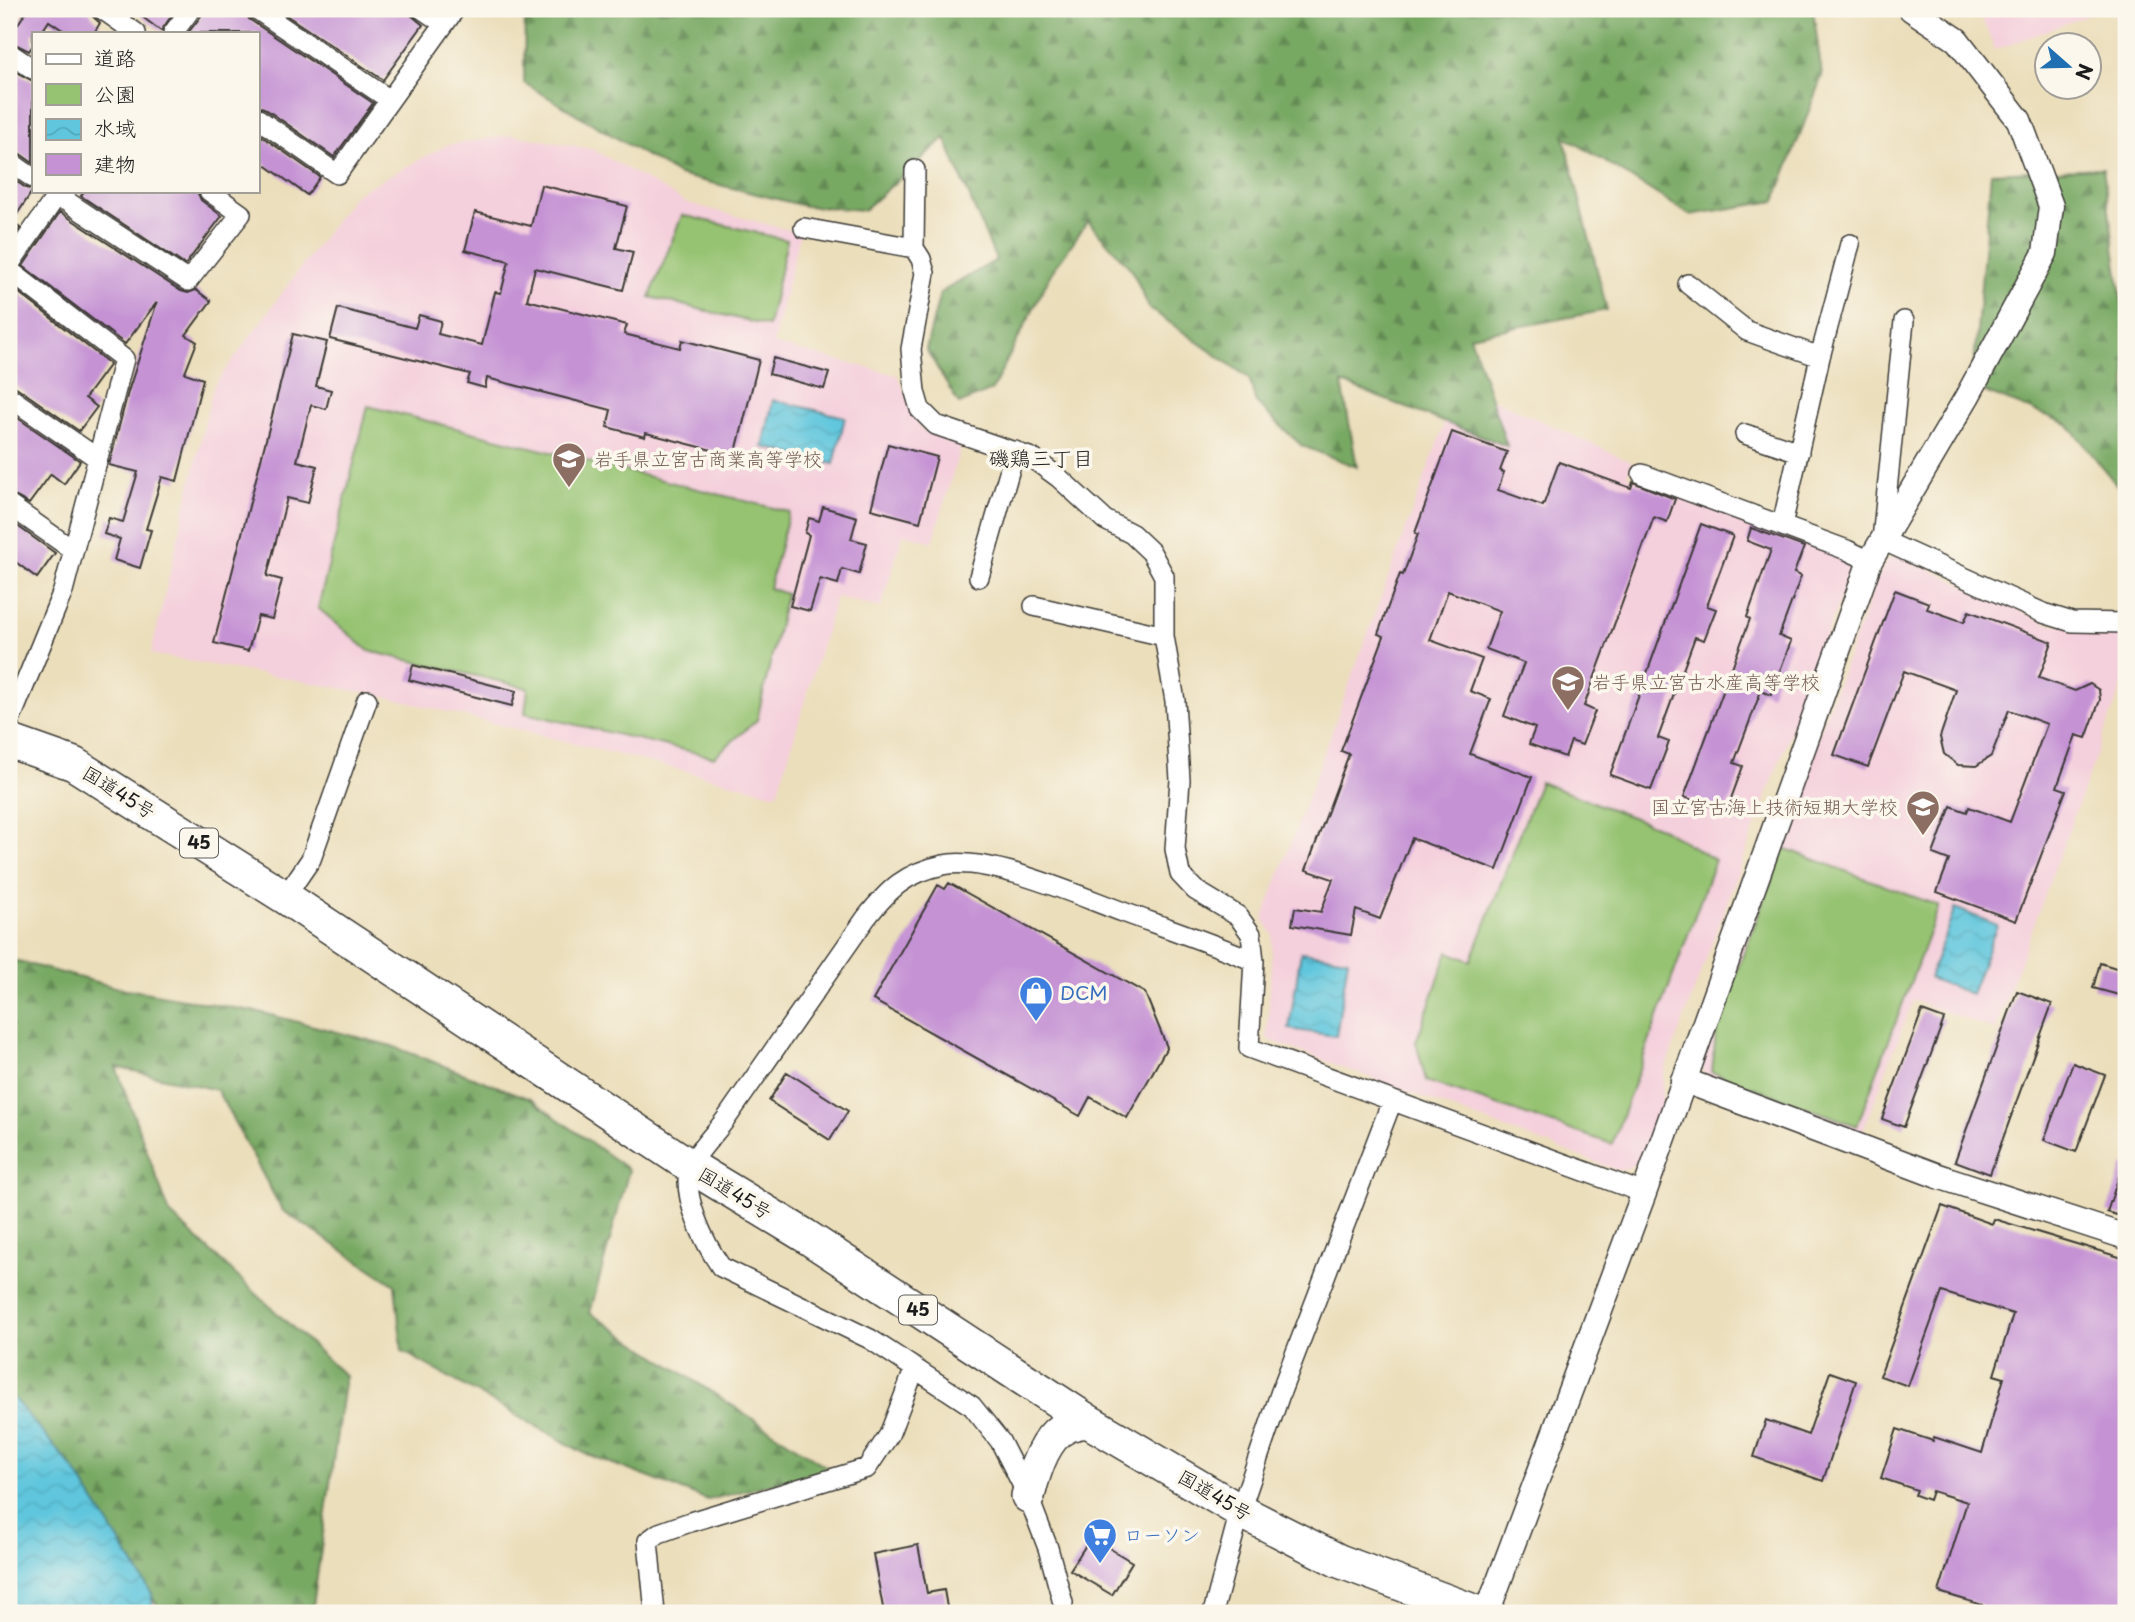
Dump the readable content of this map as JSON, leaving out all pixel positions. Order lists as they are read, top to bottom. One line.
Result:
{"streets":{"highway":["国道45号","45"]},"districts":["磯鶏三丁目"],"places":{"school or university":["岩手県立宮古商業高等学校","岩手県立宮古水産高等学校","国立宮古海上技術短期大学校"],"shop":["DCM"],"supermarket":["ローソン"]},"legend":["道路","公園","水域","建物"],"north":"right"}
